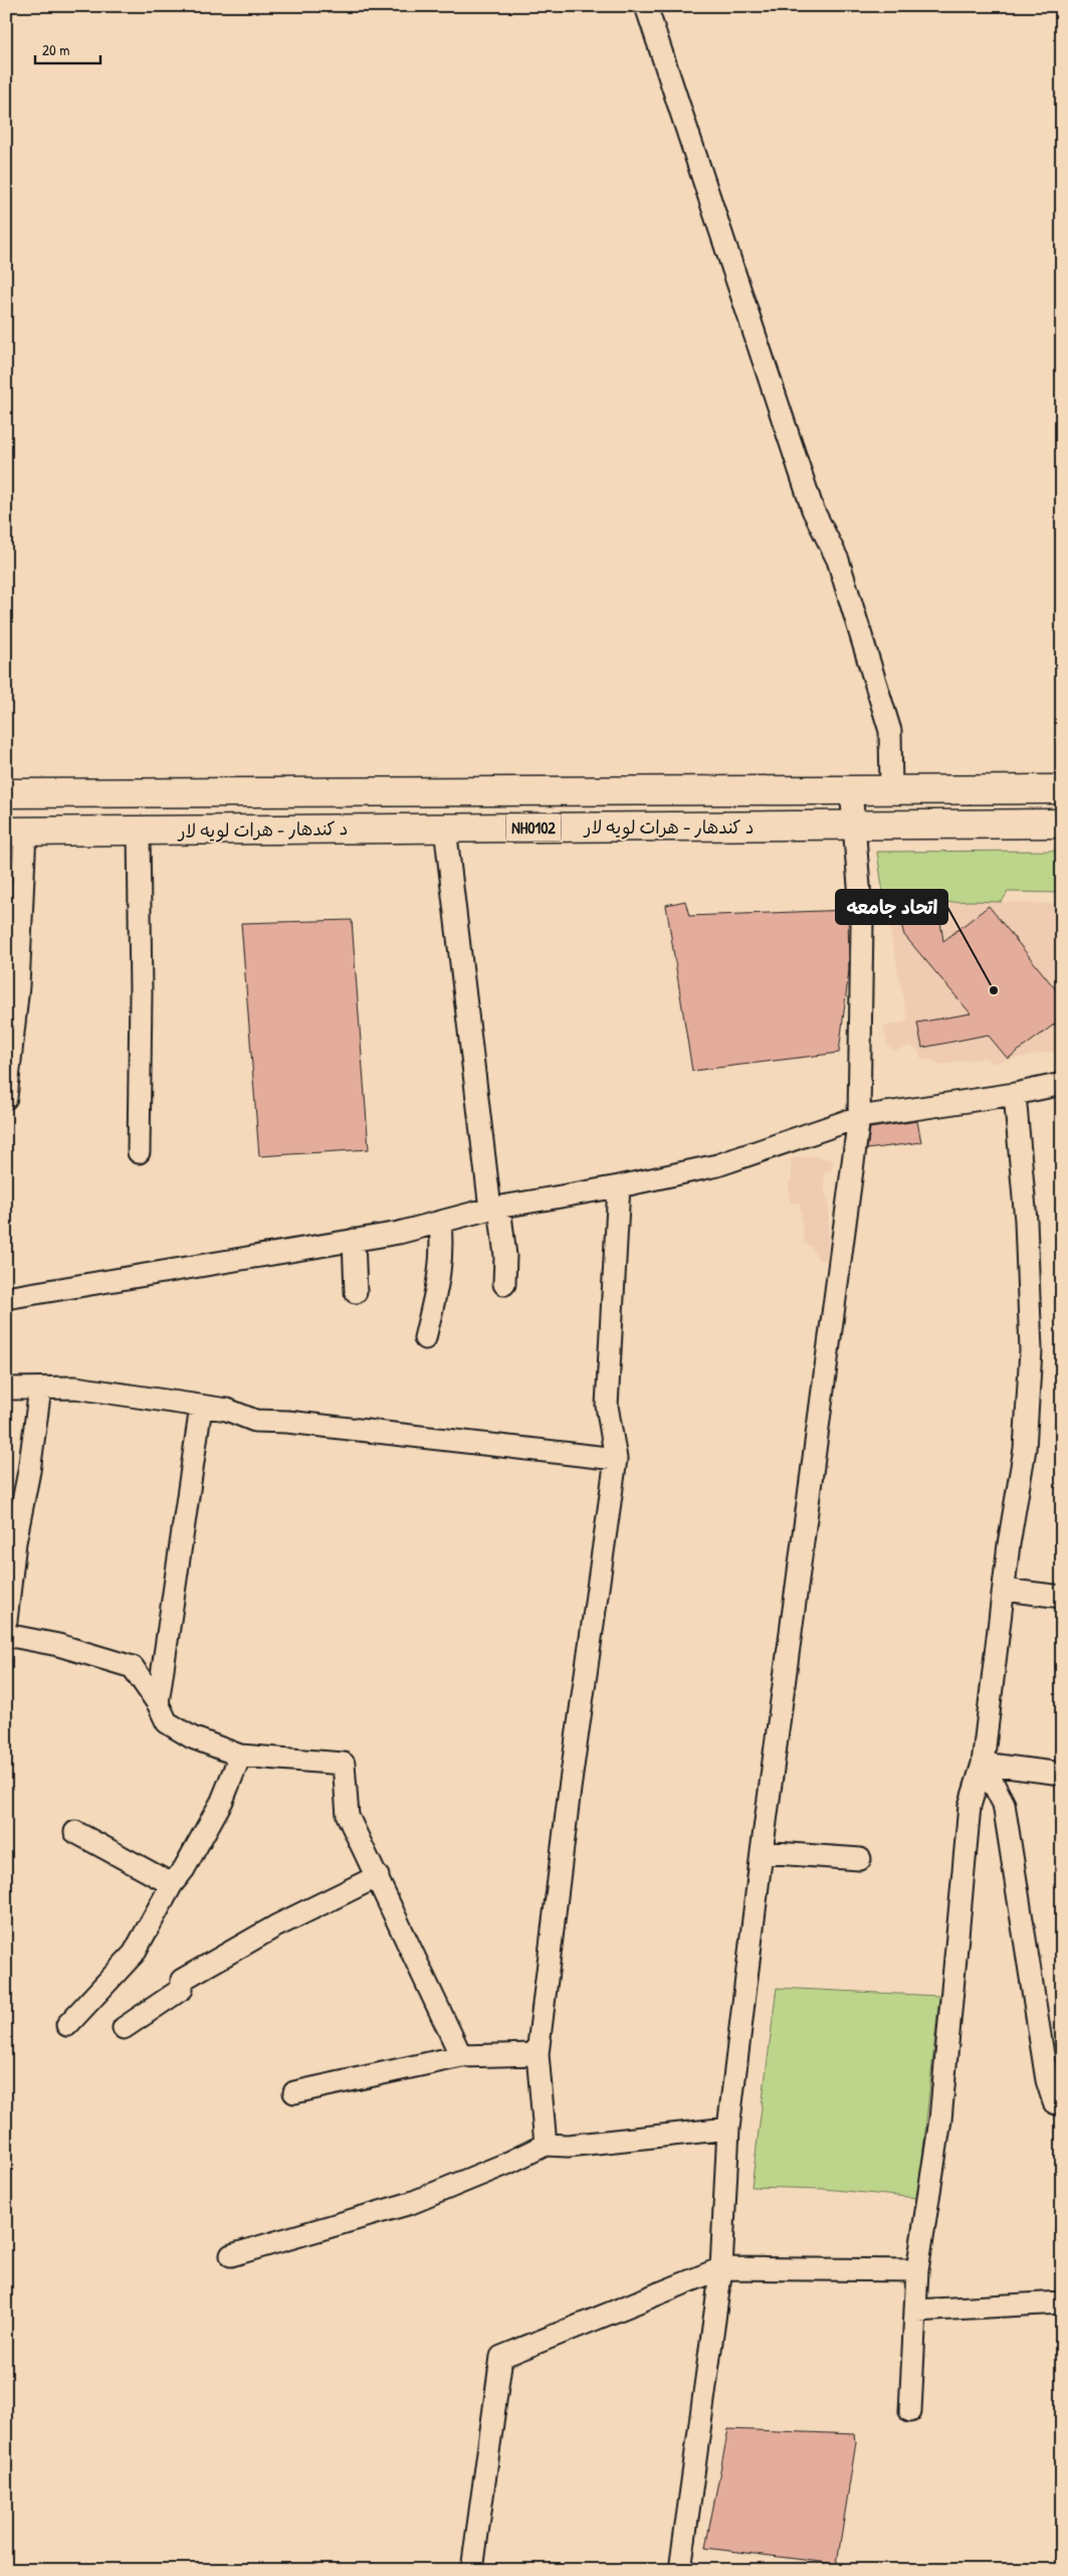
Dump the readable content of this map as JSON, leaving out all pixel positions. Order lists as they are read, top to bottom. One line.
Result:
{"streets":{"highway":["د کندهار - هرات لويه لار","NH0102"]},"places":["اتحاد جامعه"],"scale_bar":"20 m"}
